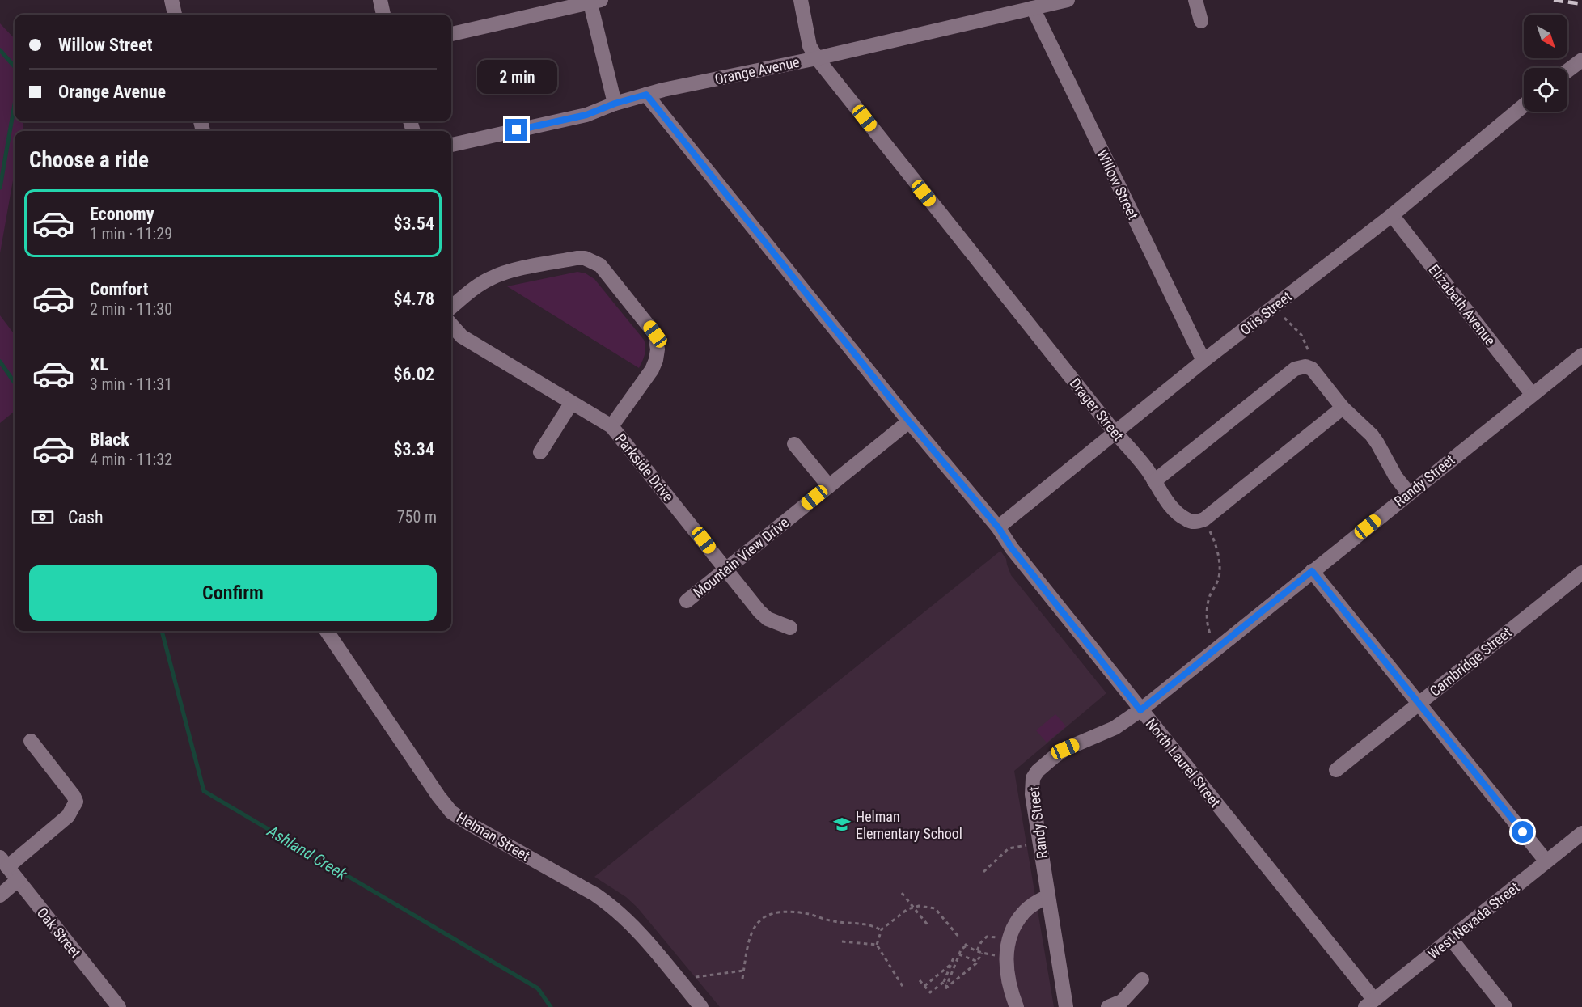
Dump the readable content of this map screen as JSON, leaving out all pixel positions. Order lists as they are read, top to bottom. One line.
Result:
{"streets":{"street":["Orange Avenue","Willow Street","Elizabeth Avenue","Otis Street","Drager Street","Parkside Drive","Randy Street","Mountain View Drive","Cambridge Street","North Laurel Street","Helman Street","West Nevada Street","Oak Street"]},"crossings":[["Orange Avenue","Willow Street"],["Orange Avenue","Drager Street"],["Orange Avenue","North Laurel Street"],["Willow Street","Otis Street"],["Elizabeth Avenue","Otis Street"],["Elizabeth Avenue","Randy Street"],["Otis Street","Drager Street"],["Otis Street","North Laurel Street"],["Parkside Drive","Mountain View Drive"],["Randy Street","North Laurel Street"],["Mountain View Drive","North Laurel Street"],["North Laurel Street","West Nevada Street"]],"water":["Ashland Creek"],"places":{"school or university":["Helman Elementary School"]},"north":"bottom right","page":{"banner":["Willow Street","Orange Avenue"],"bubble":"2 min","heading":"Choose a ride","list":[{"name":"Economy","note":"1 min · 11:29","value":"$3.54"},{"name":"Comfort","note":"2 min · 11:30","value":"$4.78"},{"name":"XL","note":"3 min · 11:31","value":"$6.02"},{"name":"Black","note":"4 min · 11:32","value":"$3.34"}],"pay":["Cash","750 m"],"buttons":"Confirm"}}
